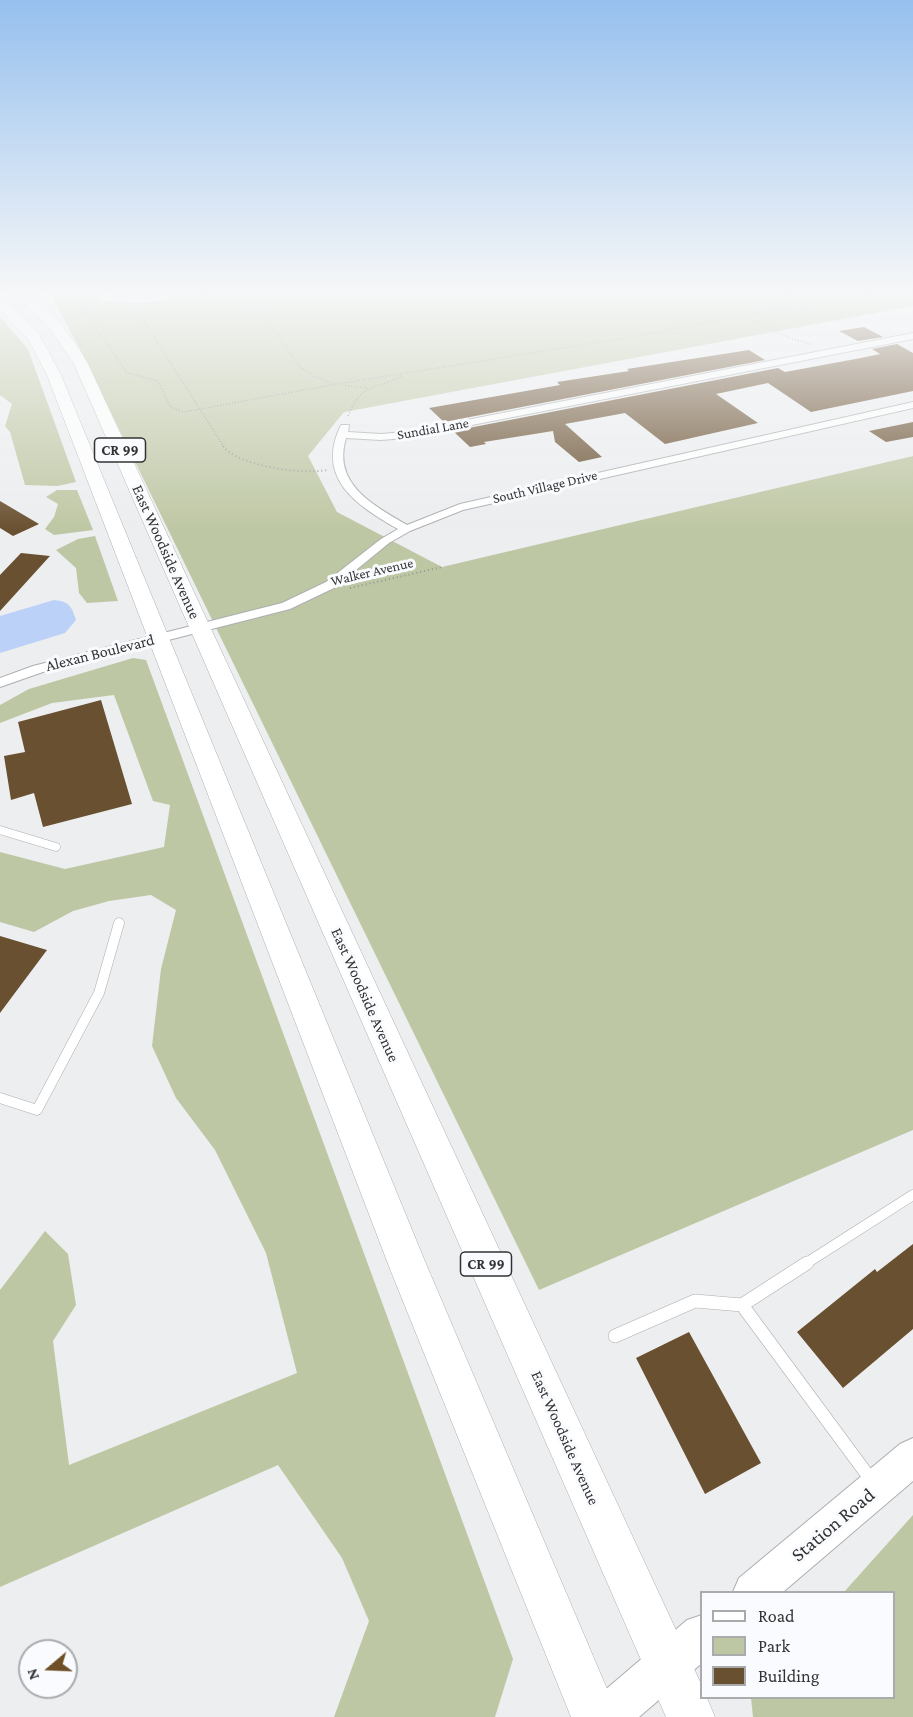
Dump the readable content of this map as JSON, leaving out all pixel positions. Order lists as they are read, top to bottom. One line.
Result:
{"streets":{"main road":["CR 99","East Woodside Avenue","Station Road"],"street":["Sundial Lane","South Village Drive","Alexan Boulevard"],"path":["Walker Avenue"]},"crossings":[["CR 99","Alexan Boulevard"],["South Village Drive","East Woodside Avenue"],["South Village Drive","Walker Avenue"],["South Village Drive","Alexan Boulevard"],["East Woodside Avenue","Alexan Boulevard"]],"legend":["Road","Park","Building"],"north":"left"}
